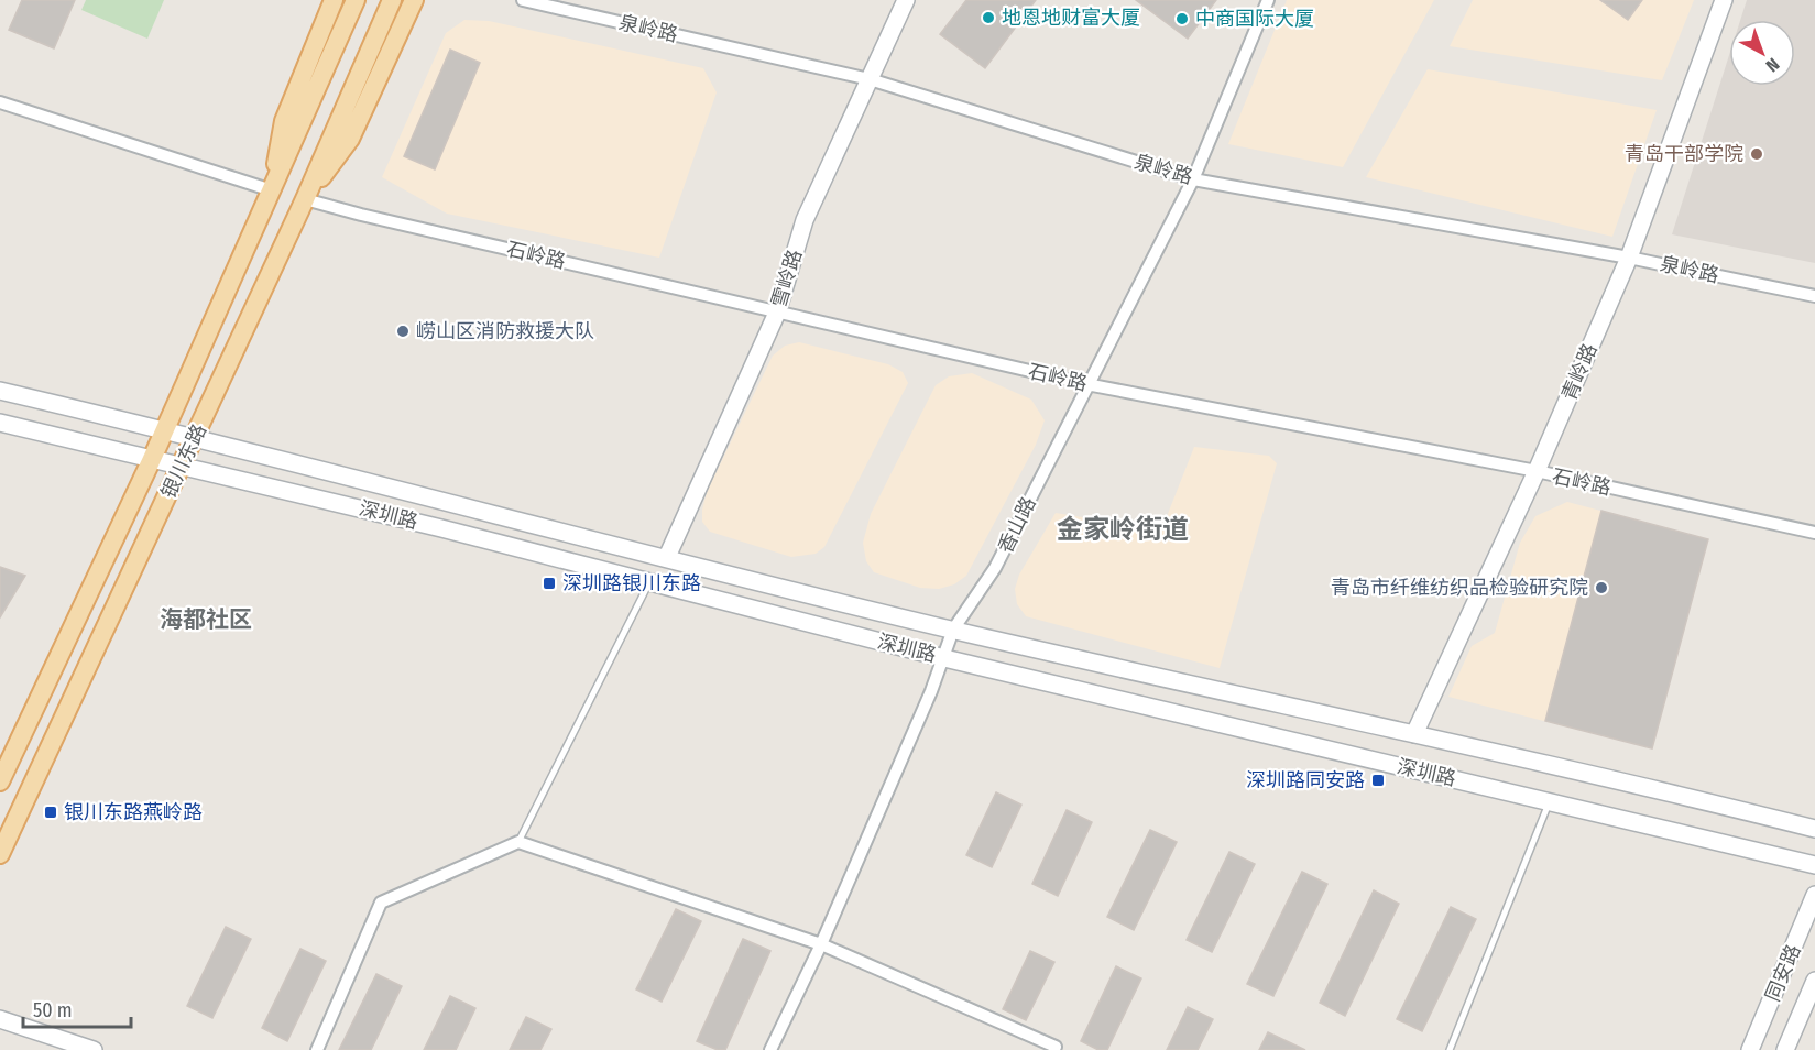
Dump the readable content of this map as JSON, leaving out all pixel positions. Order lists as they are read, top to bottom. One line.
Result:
{"streets":{"main road":["雪岭路","青岭路","银川东路","深圳路","同安路"],"street":["泉岭路","石岭路","香山路"]},"crossings":[["泉岭路","雪岭路"],["泉岭路","青岭路"],["泉岭路","香山路"],["石岭路","雪岭路"],["石岭路","青岭路"],["石岭路","银川东路"],["石岭路","香山路"],["雪岭路","深圳路"],["青岭路","深圳路"],["银川东路","深圳路"],["深圳路","香山路"]],"districts":["金家岭街道","海都社区"],"places":{"other":["地恩地财富大厦","中商国际大厦","青岛干部学院","崂山区消防救援大队","青岛市纤维纺织品检验研究院"],"transit":["深圳路银川东路","深圳路同安路","银川东路燕岭路"]},"scale_bar":"50 m","north":"bottom right"}
